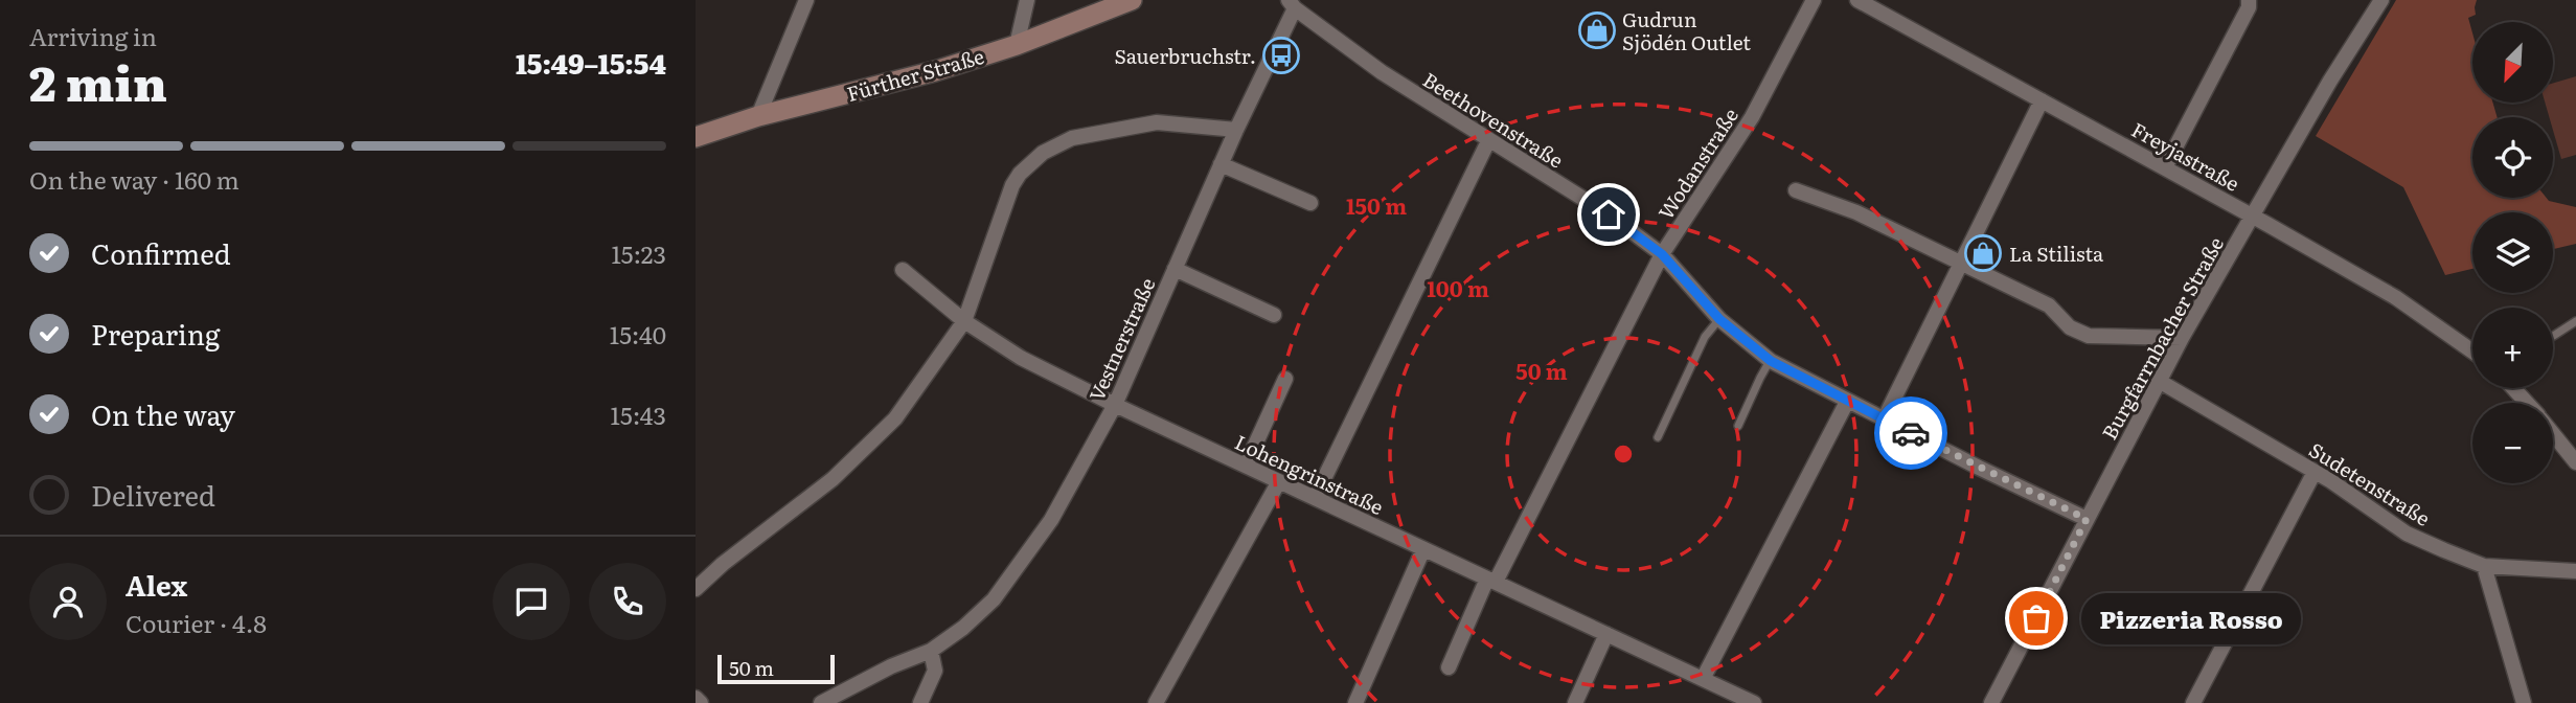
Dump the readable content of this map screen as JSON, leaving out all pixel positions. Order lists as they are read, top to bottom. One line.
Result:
{"streets":{"main road":["Fürther Straße"],"street":["Beethovenstraße","Freyjastraße","Wodanstraße","Burgfarrnbacher Straße","Vestnerstraße","Lohengrinstraße","Sudetenstraße"]},"crossings":[["Beethovenstraße","Wodanstraße"],["Beethovenstraße","Burgfarrnbacher Straße"],["Beethovenstraße","Vestnerstraße"],["Freyjastraße","Burgfarrnbacher Straße"],["Wodanstraße","Lohengrinstraße"],["Burgfarrnbacher Straße","Sudetenstraße"],["Vestnerstraße","Lohengrinstraße"]],"places":{"shop":["Gudrun Sjödén Outlet","La Stilista"],"bus stop":["Sauerbruchstr."],"other":["Pizzeria Rosso"]},"scale_bar":"50 m","north":"bottom left","page":{"heading":["2 min","Arriving in","15:49–15:54"],"panel":["Alex","Courier · 4.8"],"map_buttons":["+","−"],"bar":"On the way · 160 m","list":[["Confirmed","15:23"],["Preparing","15:40"],["On the way","15:43"],"Delivered"],"bubble":"Pizzeria Rosso","scale":"50 m"},"rings":["150 m","100 m","50 m"]}
